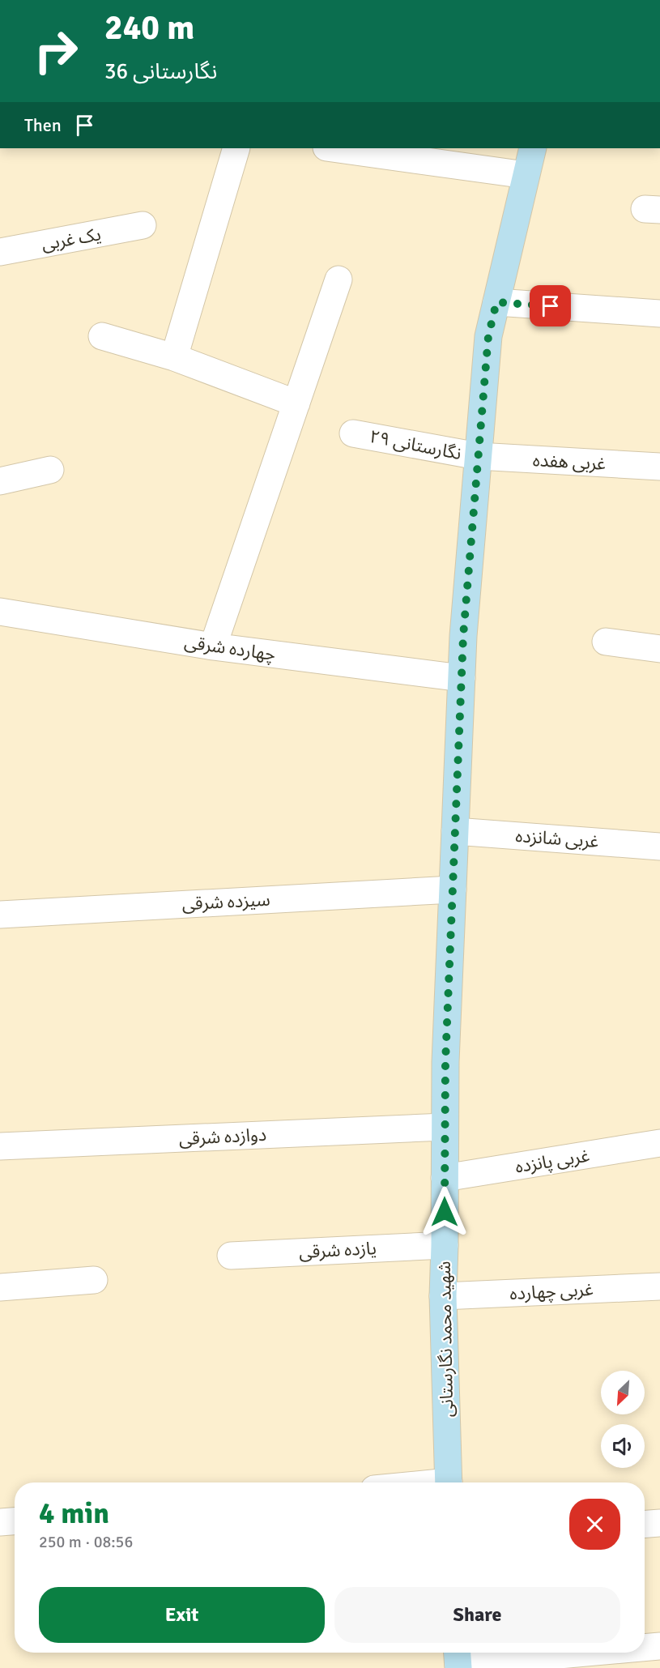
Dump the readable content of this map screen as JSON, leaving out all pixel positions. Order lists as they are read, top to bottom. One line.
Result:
{"streets":{"street":["یک غربی","نگارستانی ۲۹","غربی هفده","چهارده شرقی","غربی شانزده","سیزده شرقی","دوازده شرقی","غربی پانزده","یازده شرقی","غربی چهارده","شهید محمد نگارستانی"]},"crossings":[["نگارستانی ۲۹","غربی هفده"],["نگارستانی ۲۹","شهید محمد نگارستانی"],["غربی هفده","شهید محمد نگارستانی"],["چهارده شرقی","شهید محمد نگارستانی"],["غربی شانزده","شهید محمد نگارستانی"],["سیزده شرقی","شهید محمد نگارستانی"],["دوازده شرقی","شهید محمد نگارستانی"],["غربی پانزده","شهید محمد نگارستانی"],["یازده شرقی","شهید محمد نگارستانی"],["غربی چهارده","شهید محمد نگارستانی"]],"north":"bottom left","page":{"turn":["240 m","نگارستانی 36"],"then":"Then","heading":["4 min","250 m · 08:56"],"buttons":["Exit","Share"]}}
